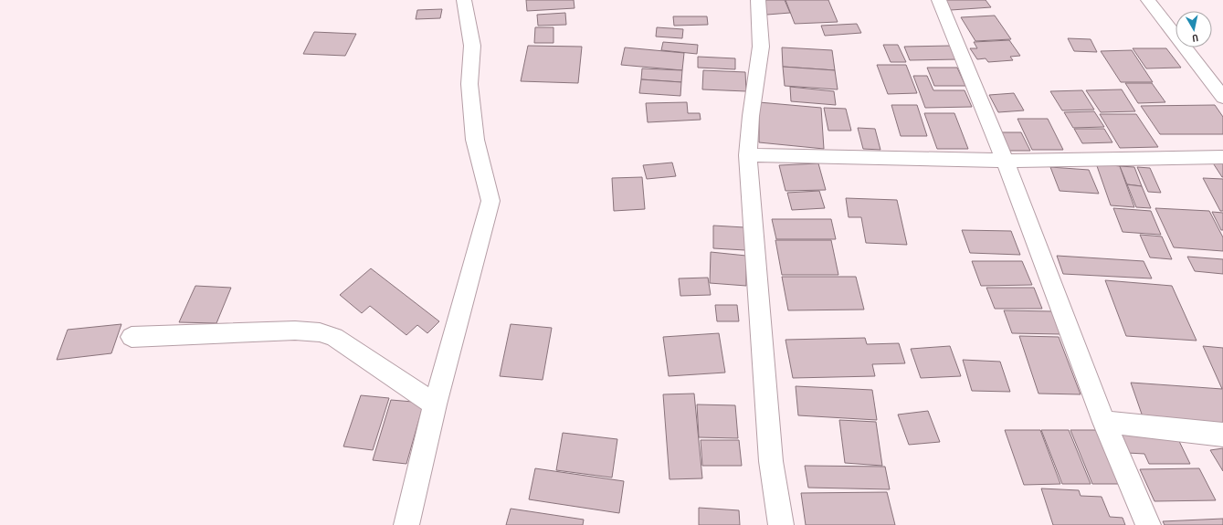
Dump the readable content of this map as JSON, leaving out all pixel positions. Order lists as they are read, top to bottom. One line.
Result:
{"north":"bottom"}
